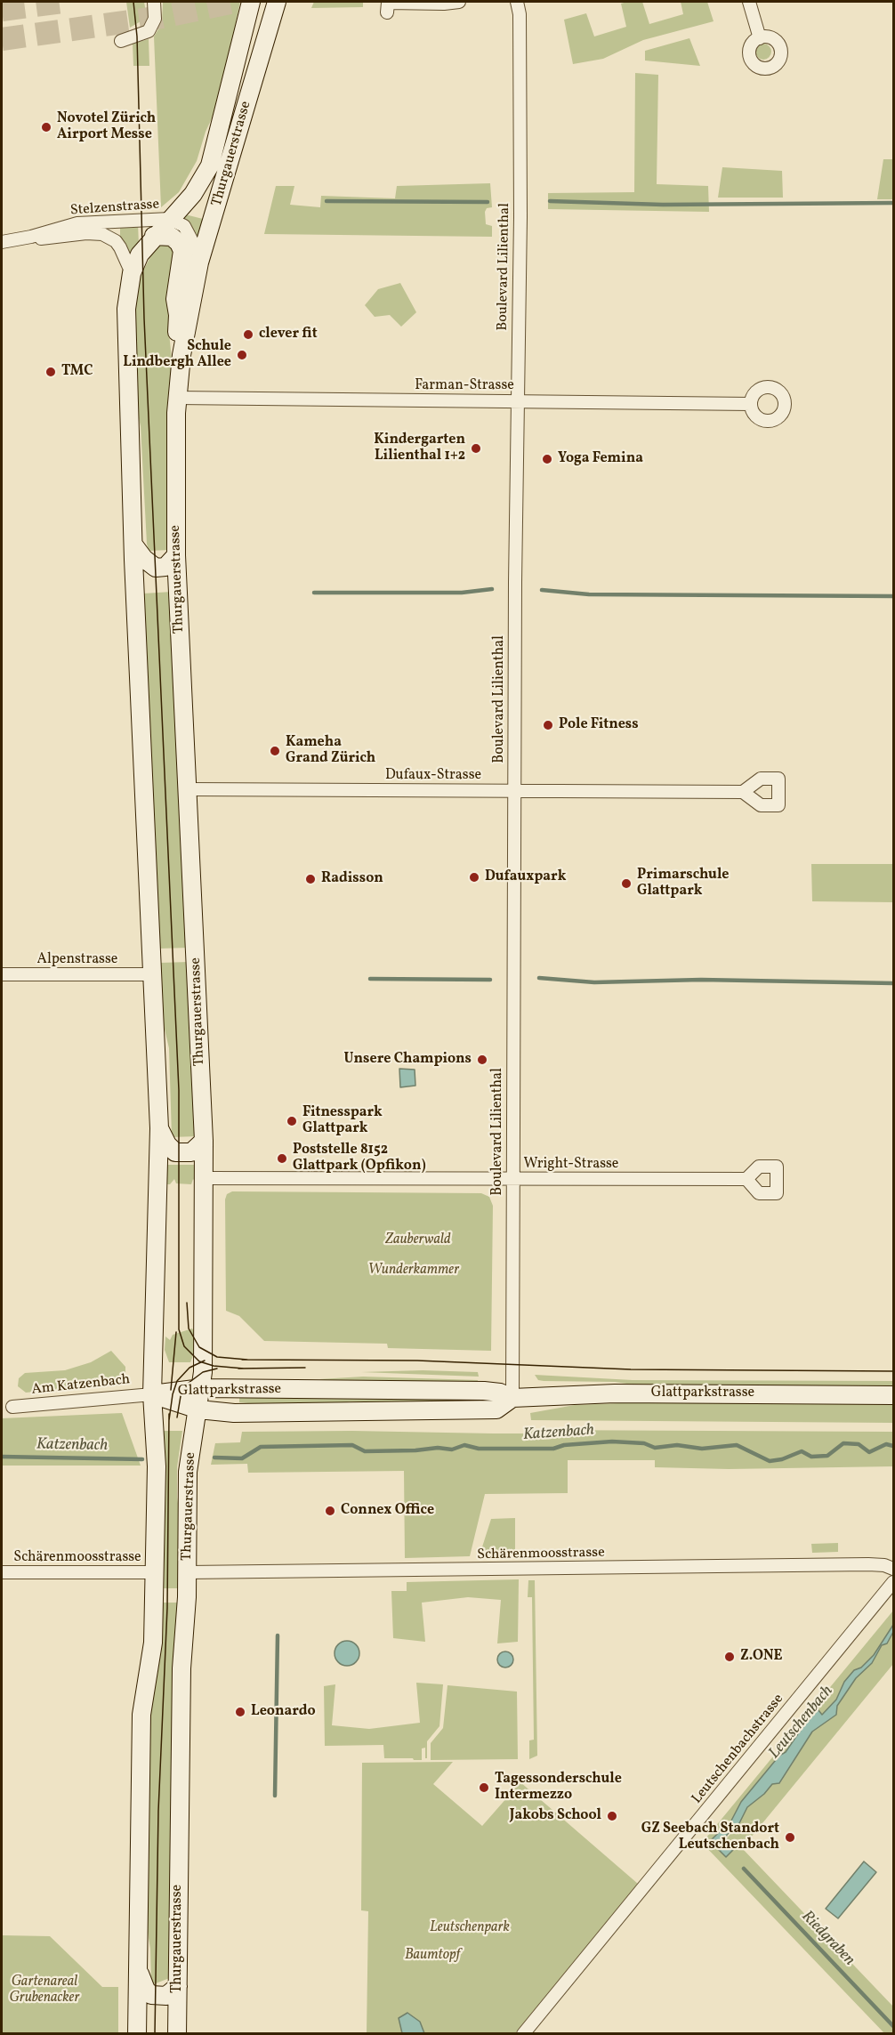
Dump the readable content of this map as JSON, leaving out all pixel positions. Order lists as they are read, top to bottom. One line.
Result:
{"streets":{"main road":["Thurgauerstrasse","Glattparkstrasse"],"street":["Stelzenstrasse","Boulevard Lilienthal","Farman-Strasse","Dufaux-Strasse","Alpenstrasse","Wright-Strasse","Am Katzenbach","Schärenmoosstrasse","Leutschenbachstrasse"]},"crossings":[["Thurgauerstrasse","Stelzenstrasse"],["Thurgauerstrasse","Farman-Strasse"],["Thurgauerstrasse","Dufaux-Strasse"],["Thurgauerstrasse","Alpenstrasse"],["Thurgauerstrasse","Wright-Strasse"],["Thurgauerstrasse","Am Katzenbach"],["Thurgauerstrasse","Glattparkstrasse"],["Thurgauerstrasse","Schärenmoosstrasse"],["Boulevard Lilienthal","Farman-Strasse"],["Boulevard Lilienthal","Dufaux-Strasse"],["Boulevard Lilienthal","Wright-Strasse"],["Boulevard Lilienthal","Glattparkstrasse"],["Am Katzenbach","Glattparkstrasse"]],"water":["Katzenbach","Leutschenbach","Riedgraben"],"parks":["Zauberwald","Wunderkammer","Leutschenpark","Baumtopf","Gartenareal Grubenacker"],"places":["Novotel Zürich Airport Messe","clever fit","Schule Lindbergh Allee","TMC","Kindergarten Lilienthal 1+2","Yoga Femina","Pole Fitness","Kameha Grand Zürich","Dufauxpark","Radisson","Primarschule Glattpark","Unsere Champions","Fitnesspark Glattpark","Poststelle 8152 Glattpark (Opfikon)","Connex Office","Z.ONE","Leonardo","Tagessonderschule Intermezzo","Jakobs School","GZ Seebach Standort Leutschenbach"]}
